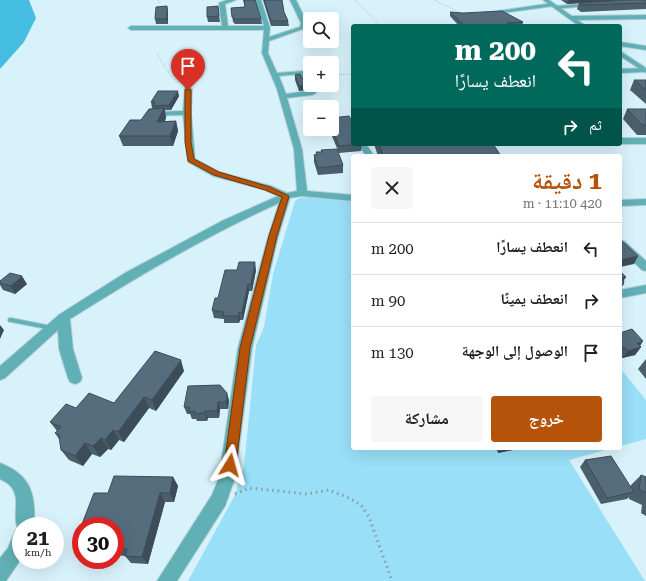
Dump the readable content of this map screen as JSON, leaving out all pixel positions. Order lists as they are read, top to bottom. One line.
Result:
{"page":{"map_buttons":["+","−"],"turn":["200 m","انعطف يسارًا"],"then":"ثم","heading":["1 دقيقة","420 m · 11:10"],"list":[{"name":"انعطف يسارًا","value":"200 m"},{"name":"انعطف يمينًا","value":"90 m"},{"name":"الوصول إلى الوجهة","value":"130 m"}],"buttons":["خروج","مشاركة"],"speed":"21 km/h","limit":"30"}}
